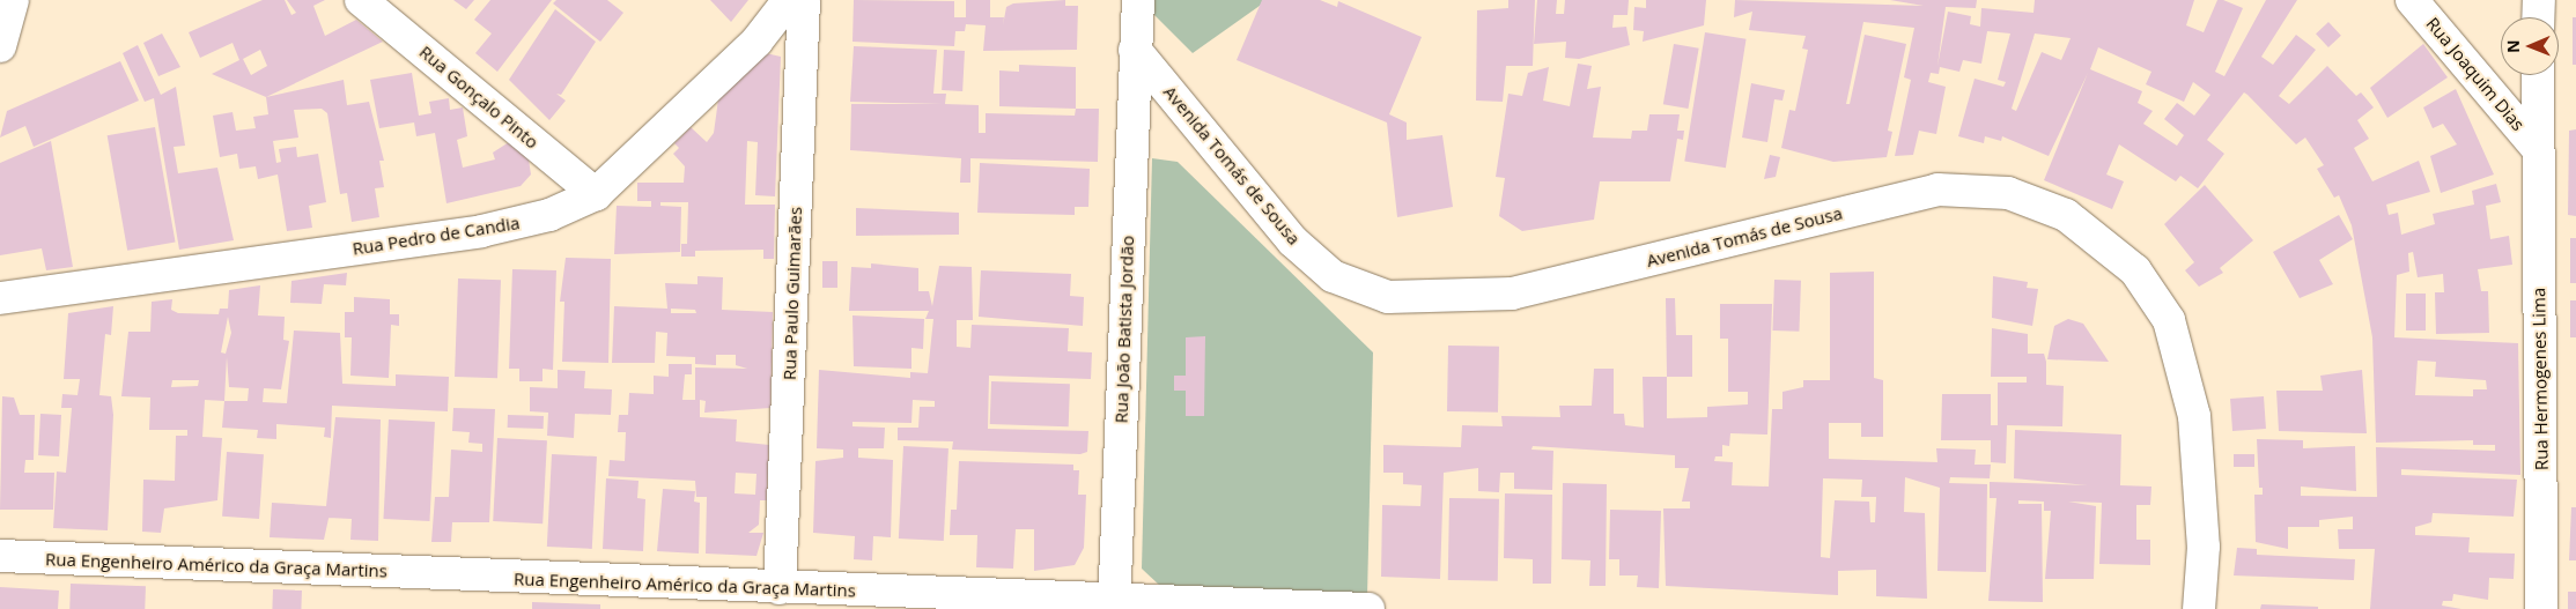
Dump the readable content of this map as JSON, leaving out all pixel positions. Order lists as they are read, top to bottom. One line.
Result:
{"streets":{"street":["Rua Joaquim Dias","Rua Gonçalo Pinto","Avenida Tomás de Sousa","Rua Pedro de Candia","Rua Paulo Guimarães","Rua João Batista Jordão","Rua Hermogenes Lima","Rua Engenheiro Américo da Graça Martins"]},"crossings":[["Rua Joaquim Dias","Rua Hermogenes Lima"],["Rua Gonçalo Pinto","Rua Pedro de Candia"],["Avenida Tomás de Sousa","Rua João Batista Jordão"],["Rua Paulo Guimarães","Rua Engenheiro Américo da Graça Martins"],["Rua João Batista Jordão","Rua Engenheiro Américo da Graça Martins"]],"north":"left"}
